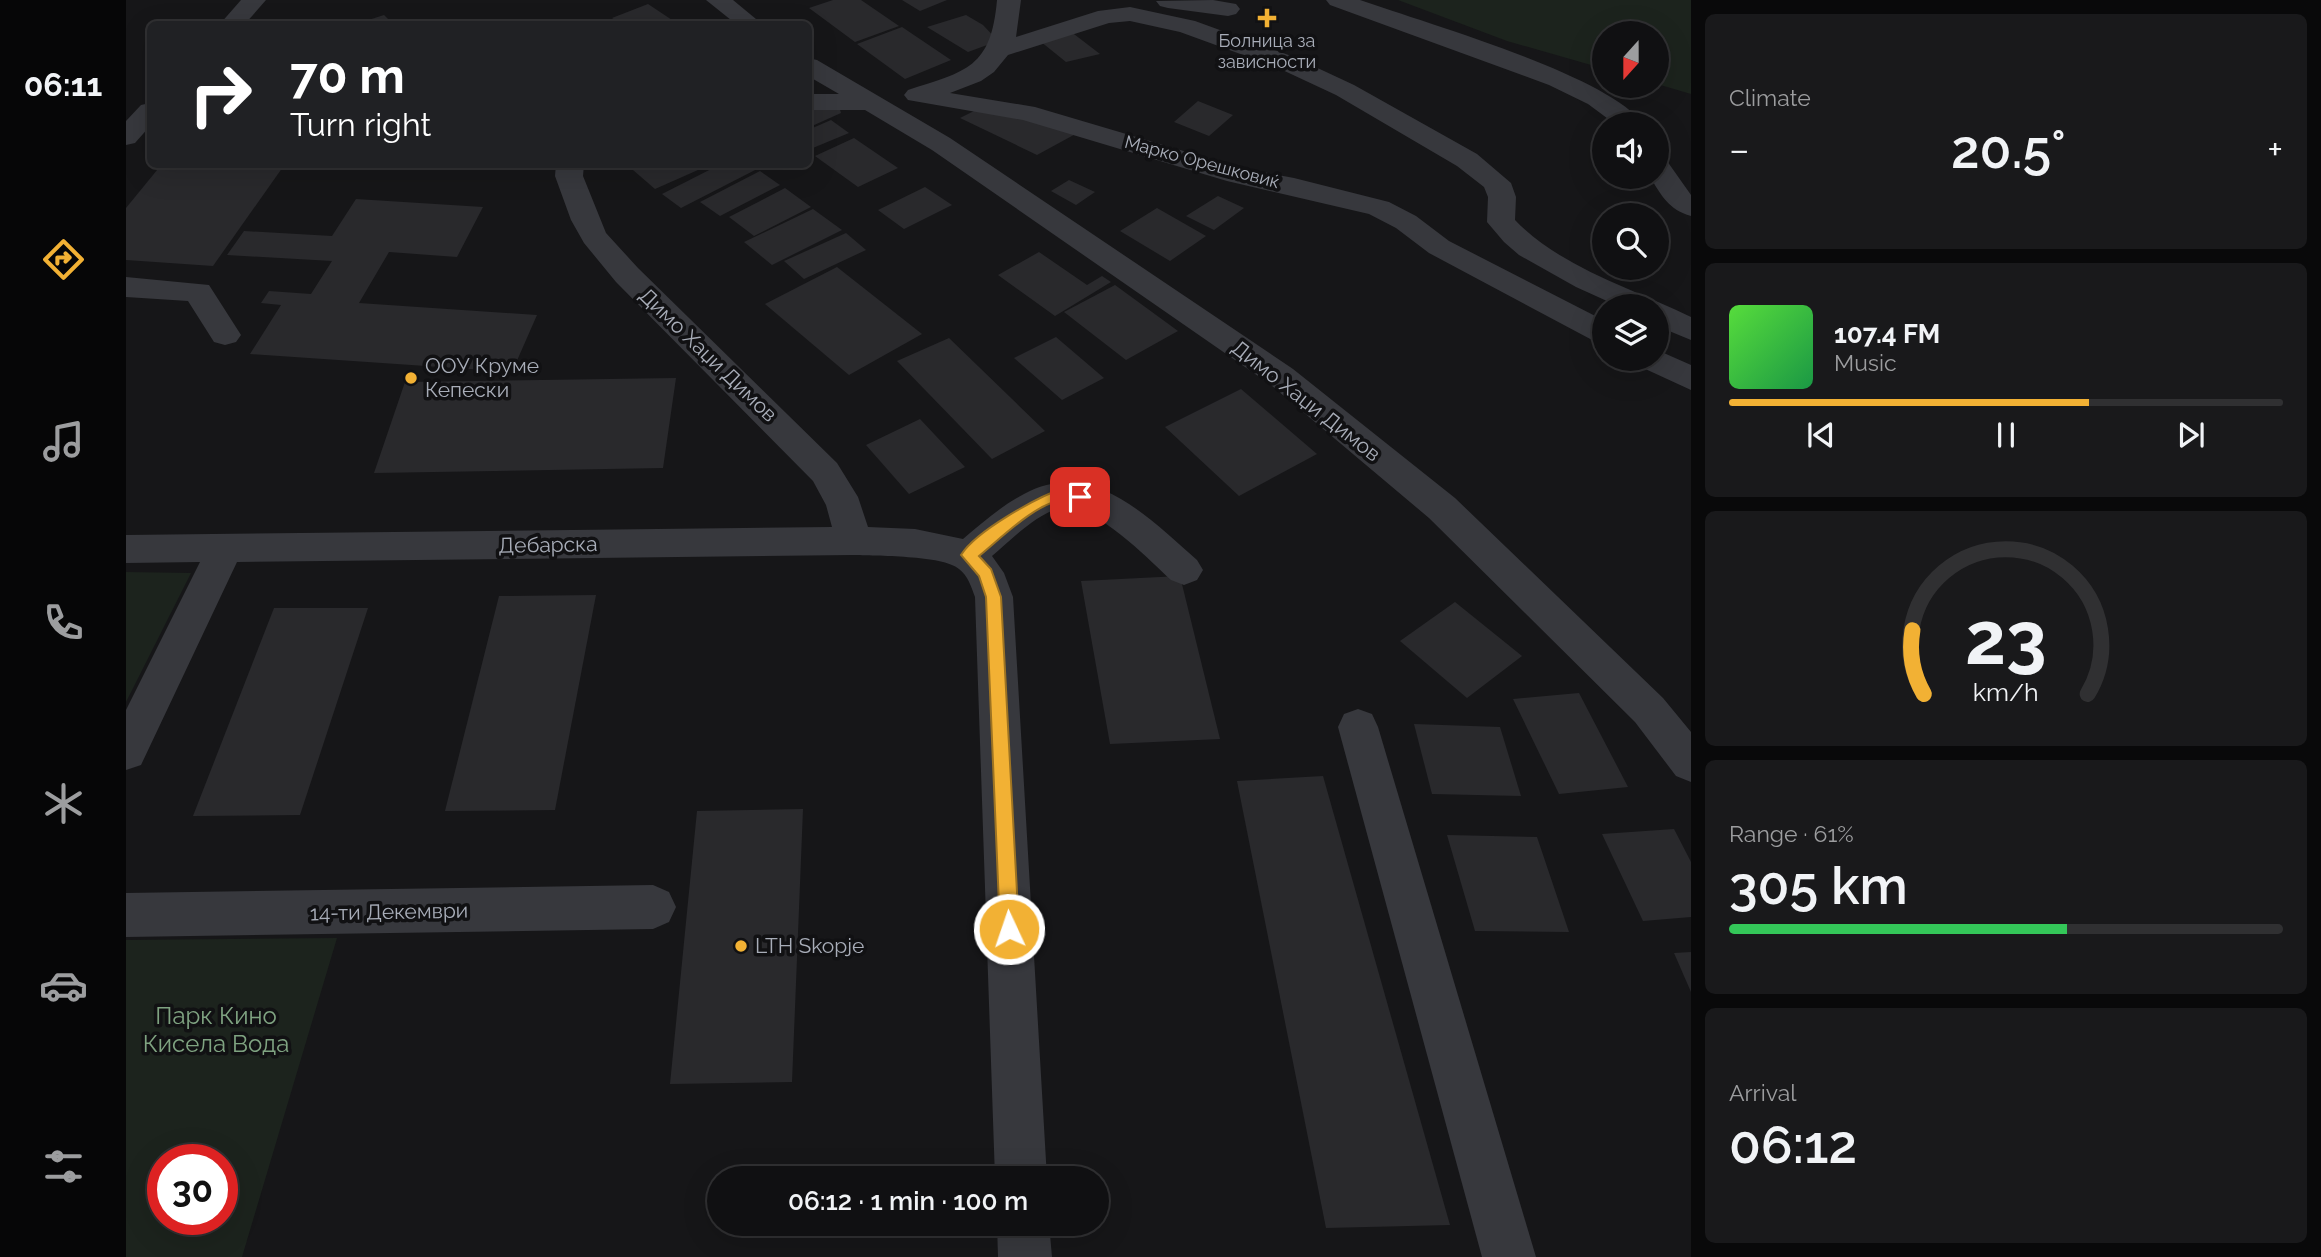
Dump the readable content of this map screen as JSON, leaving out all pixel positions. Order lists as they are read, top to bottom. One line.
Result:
{"streets":{"street":["Марко Орешковиќ","Димо Хаџи Димов","Дебарска","14-ти Декември"]},"crossings":[["Димо Хаџи Димов","Дебарска"]],"parks":["Парк Кино Кисела Вода"],"places":{"health":["Болница за зависности"],"other":["ООУ Круме Кепески","LTH Skopje"]},"north":"bottom","page":{"tabs":"06:11","tile":["Climate",["Range · 61%","305 km"],["Arrival","06:12"]],"turn":["70 m","Turn right"],"heat":["−","20.5°","+"],"song":["107.4 FM","Music"],"limit":"30","trip":"06:12 · 1 min · 100 m","gauge":["23","km/h"]}}
